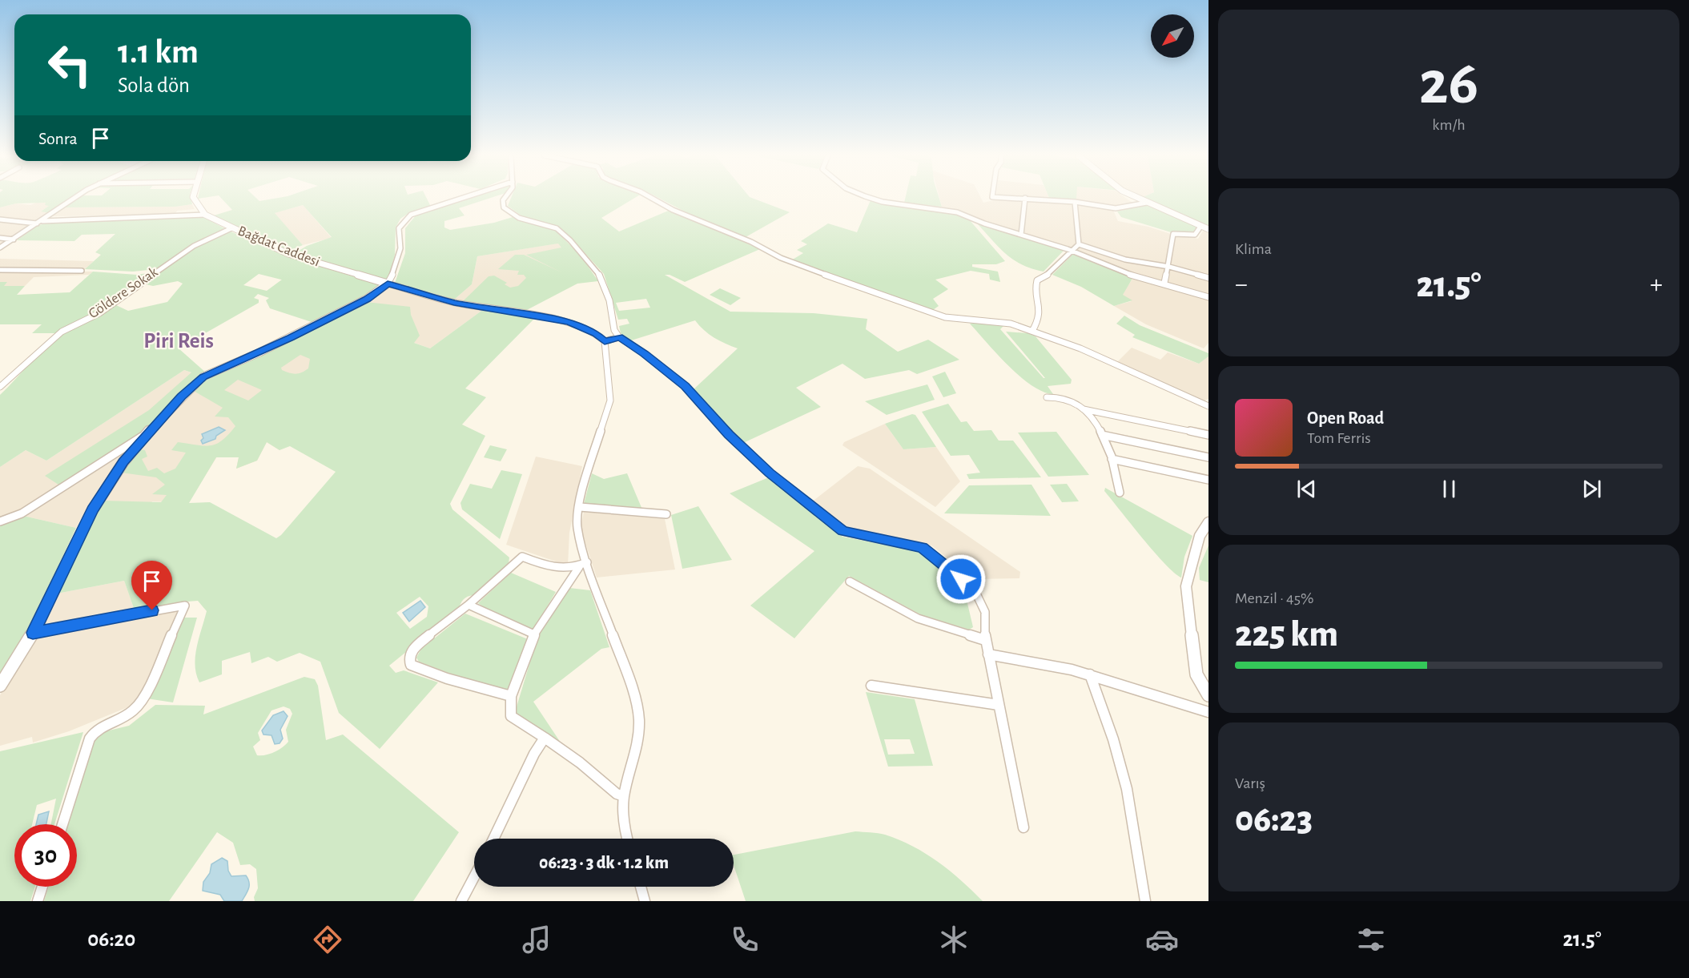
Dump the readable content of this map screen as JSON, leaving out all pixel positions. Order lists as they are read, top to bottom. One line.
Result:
{"streets":{"street":["Bağdat Caddesi","Göldere Sokak"]},"crossings":[["Bağdat Caddesi","Göldere Sokak"]],"districts":["Piri Reis"],"north":"bottom left","page":{"tile":[["26","km/h"],"Klima",["Menzil · 45%","225 km"],["Varış","06:23"]],"turn":["1.1 km","Sola dön"],"then":"Sonra","heat":["−","21.5°","+"],"song":["Open Road","Tom Ferris"],"limit":"30","trip":"06:23 · 3 dk · 1.2 km","tabs":["06:20","21.5°"]}}
